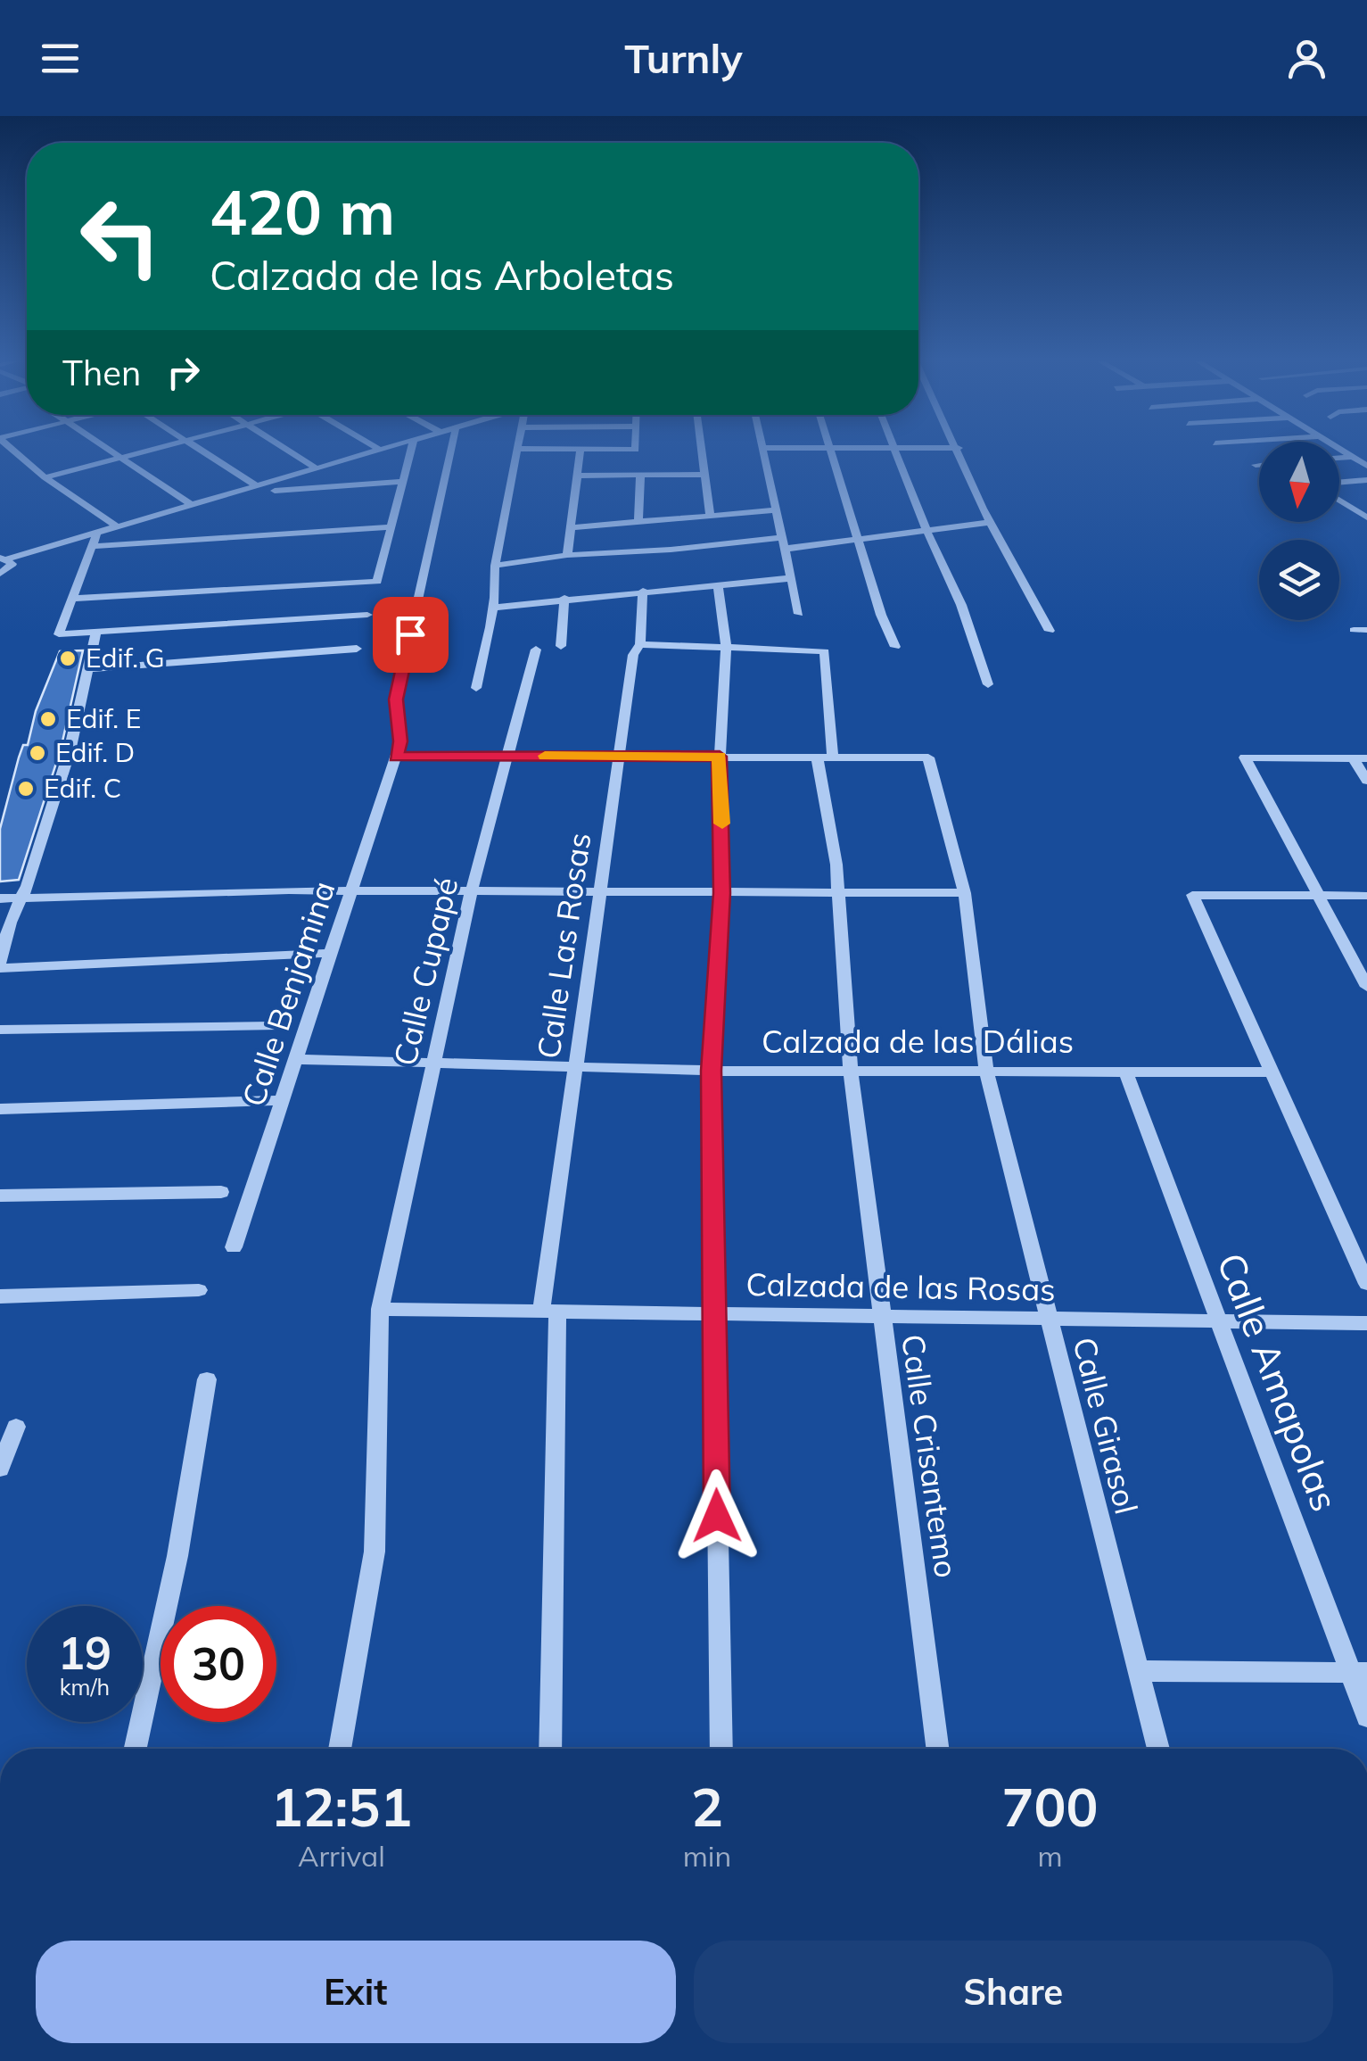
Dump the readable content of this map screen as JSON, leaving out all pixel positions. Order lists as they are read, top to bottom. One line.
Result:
{"streets":{"street":["Calle Las Rosas","Calle Cupapé","Calle Benjamina","Calzada de las Dálias","Calzada de las Rosas","Calle Amapolas","Calle Girasol","Calle Crisantemo"]},"crossings":[["Calle Las Rosas","Calzada de las Dálias"],["Calle Las Rosas","Calzada de las Rosas"],["Calle Cupapé","Calzada de las Dálias"],["Calle Cupapé","Calzada de las Rosas"],["Calle Benjamina","Calzada de las Dálias"],["Calzada de las Dálias","Calle Amapolas"],["Calzada de las Dálias","Calle Girasol"],["Calzada de las Dálias","Calle Crisantemo"],["Calzada de las Rosas","Calle Amapolas"],["Calzada de las Rosas","Calle Girasol"],["Calzada de las Rosas","Calle Crisantemo"]],"places":["Edif. G","Edif. E","Edif. D","Edif. C"],"north":"bottom","page":{"header":"Turnly","turn":["420 m","Calzada de las Arboletas"],"then":"Then","speed":"19 km/h","limit":"30","eta":["12:51","Arrival","2","min","700","m"],"buttons":["Exit","Share"]}}
